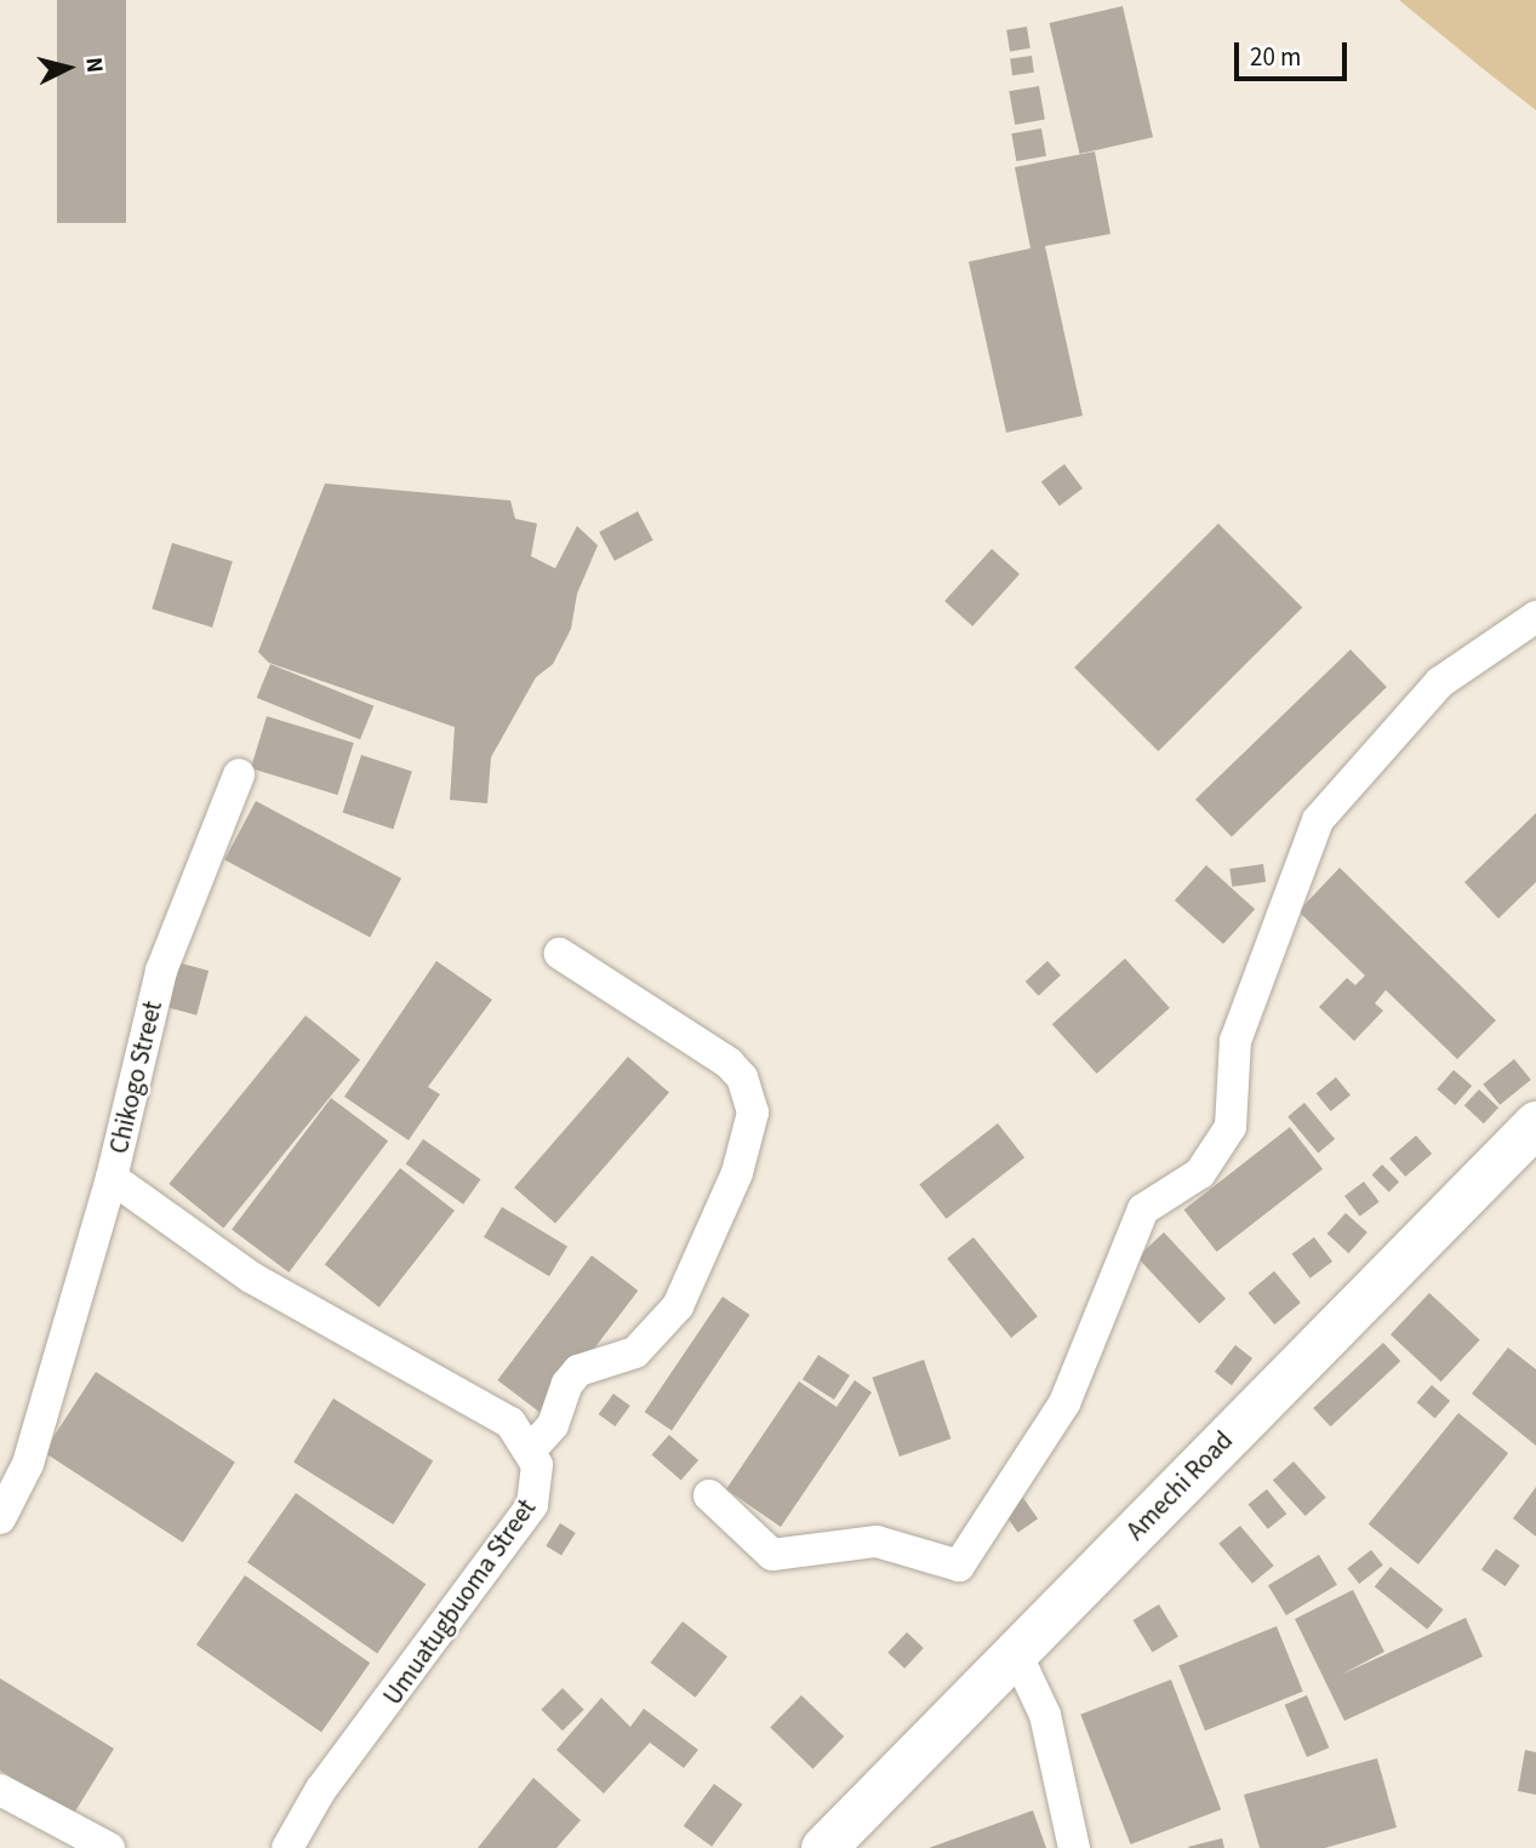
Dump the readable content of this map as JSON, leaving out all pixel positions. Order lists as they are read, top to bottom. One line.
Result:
{"streets":{"main road":["Amechi Road"],"street":["Chikogo Street","Umuatugbuoma Street"]},"scale_bar":"20 m","north":"right"}
